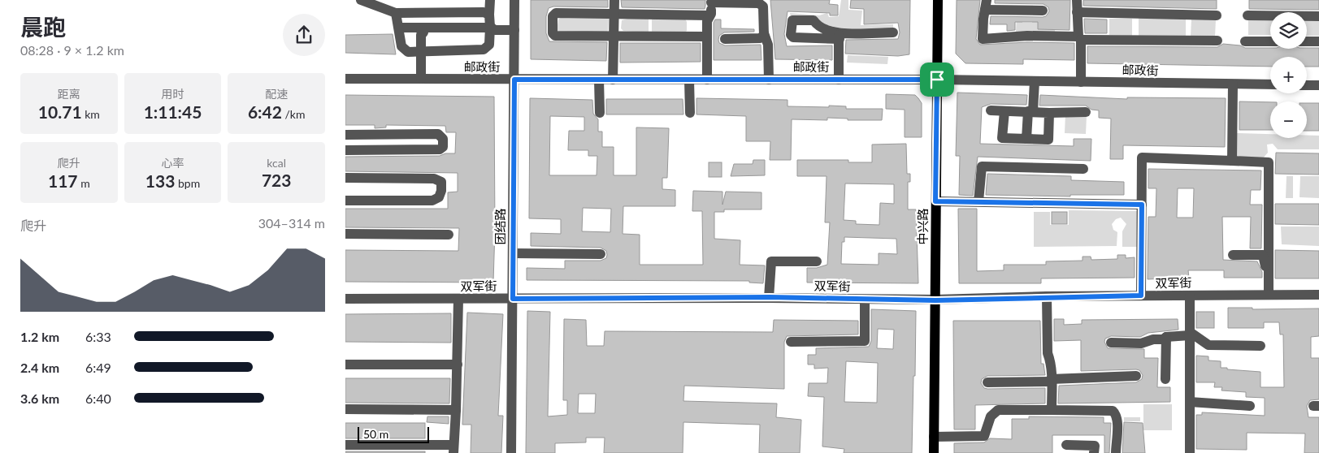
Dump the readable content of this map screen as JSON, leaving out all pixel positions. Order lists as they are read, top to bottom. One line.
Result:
{"streets":{"main road":["中兴路"],"street":["邮政街","团结路","双军街"]},"crossings":[["邮政街","团结路"],["邮政街","中兴路"],["团结路","双军街"],["中兴路","双军街"]],"scale_bar":"50 m","page":{"heading":["晨跑","08:28 · 9 × 1.2 km"],"map_buttons":["+","−"],"stats":[["距离","10.71 km"],["用时","1:11:45"],["配速","6:42 /km"],["爬升","117 m"],["心率","133 bpm"],["kcal","723"]],"chart":["爬升","304–314 m"],"list":[{"name":"1.2 km","note":"6:33"},{"name":"2.4 km","note":"6:49"},{"name":"3.6 km","note":"6:40"}],"scale":"50 m"}}
